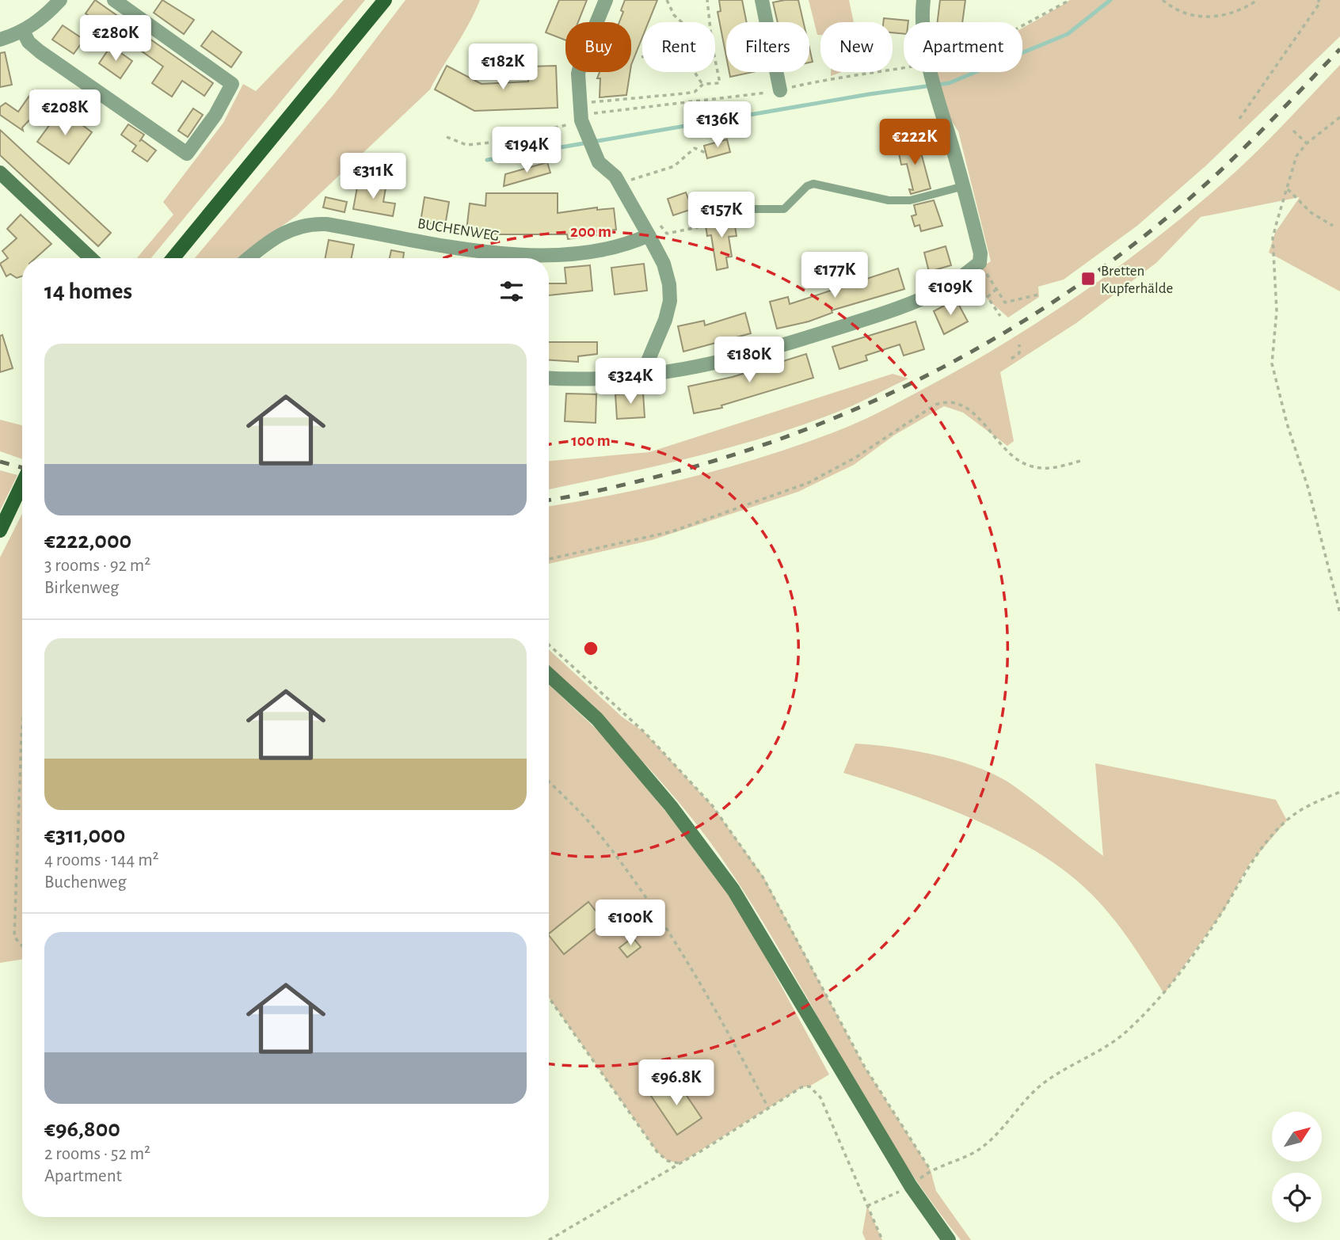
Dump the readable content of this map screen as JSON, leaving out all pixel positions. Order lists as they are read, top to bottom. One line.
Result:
{"streets":{"street":["BUCHENWEG"]},"places":{"transit":["Bretten Kupferhälde"]},"north":"top right","page":{"price":["€280K","€182K","€208K","€136K","€222K","€194K","€311K","€157K","€177K","€109K","€180K","€324K","€100K","€96.8K"],"chip":["Buy","Rent","Filters","New","Apartment"],"heading":"14 homes","list":[{"name":"€222,000","note":"3 rooms · 92 m² · Birkenweg"},{"name":"€311,000","note":"4 rooms · 144 m² · Buchenweg"},{"name":"€96,800","note":"2 rooms · 52 m² · Apartment"}]},"rings":["200 m","100 m"]}
